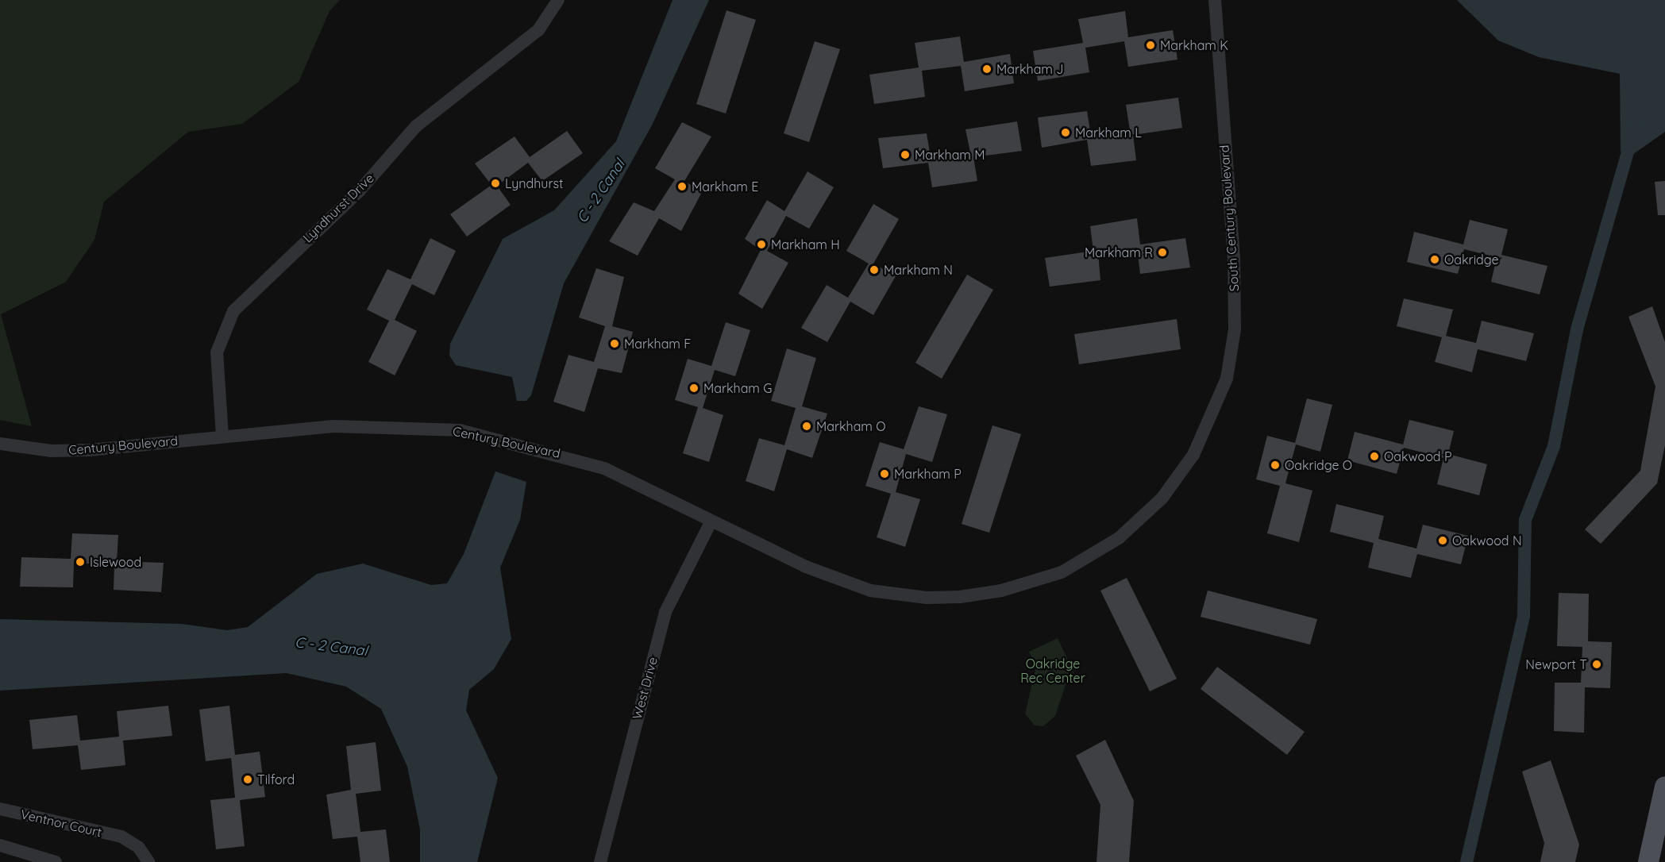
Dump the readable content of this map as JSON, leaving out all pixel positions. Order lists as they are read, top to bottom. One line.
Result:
{"streets":{"street":["Lyndhurst Drive","South Century Boulevard","Century Boulevard","West Drive","Ventnor Court"]},"crossings":[["Lyndhurst Drive","Century Boulevard"],["South Century Boulevard","Century Boulevard"],["Century Boulevard","West Drive"]],"water":["C - 2 Canal"],"parks":["Oakridge Rec Center"],"places":["Markham K","Markham J","Markham L","Markham M","Lyndhurst","Markham E","Markham H","Markham R","Oakridge","Markham N","Markham F","Markham G","Markham O","Oakwood P","Oakridge O","Markham P","Oakwood N","Islewood","Newport T","Tilford"]}
